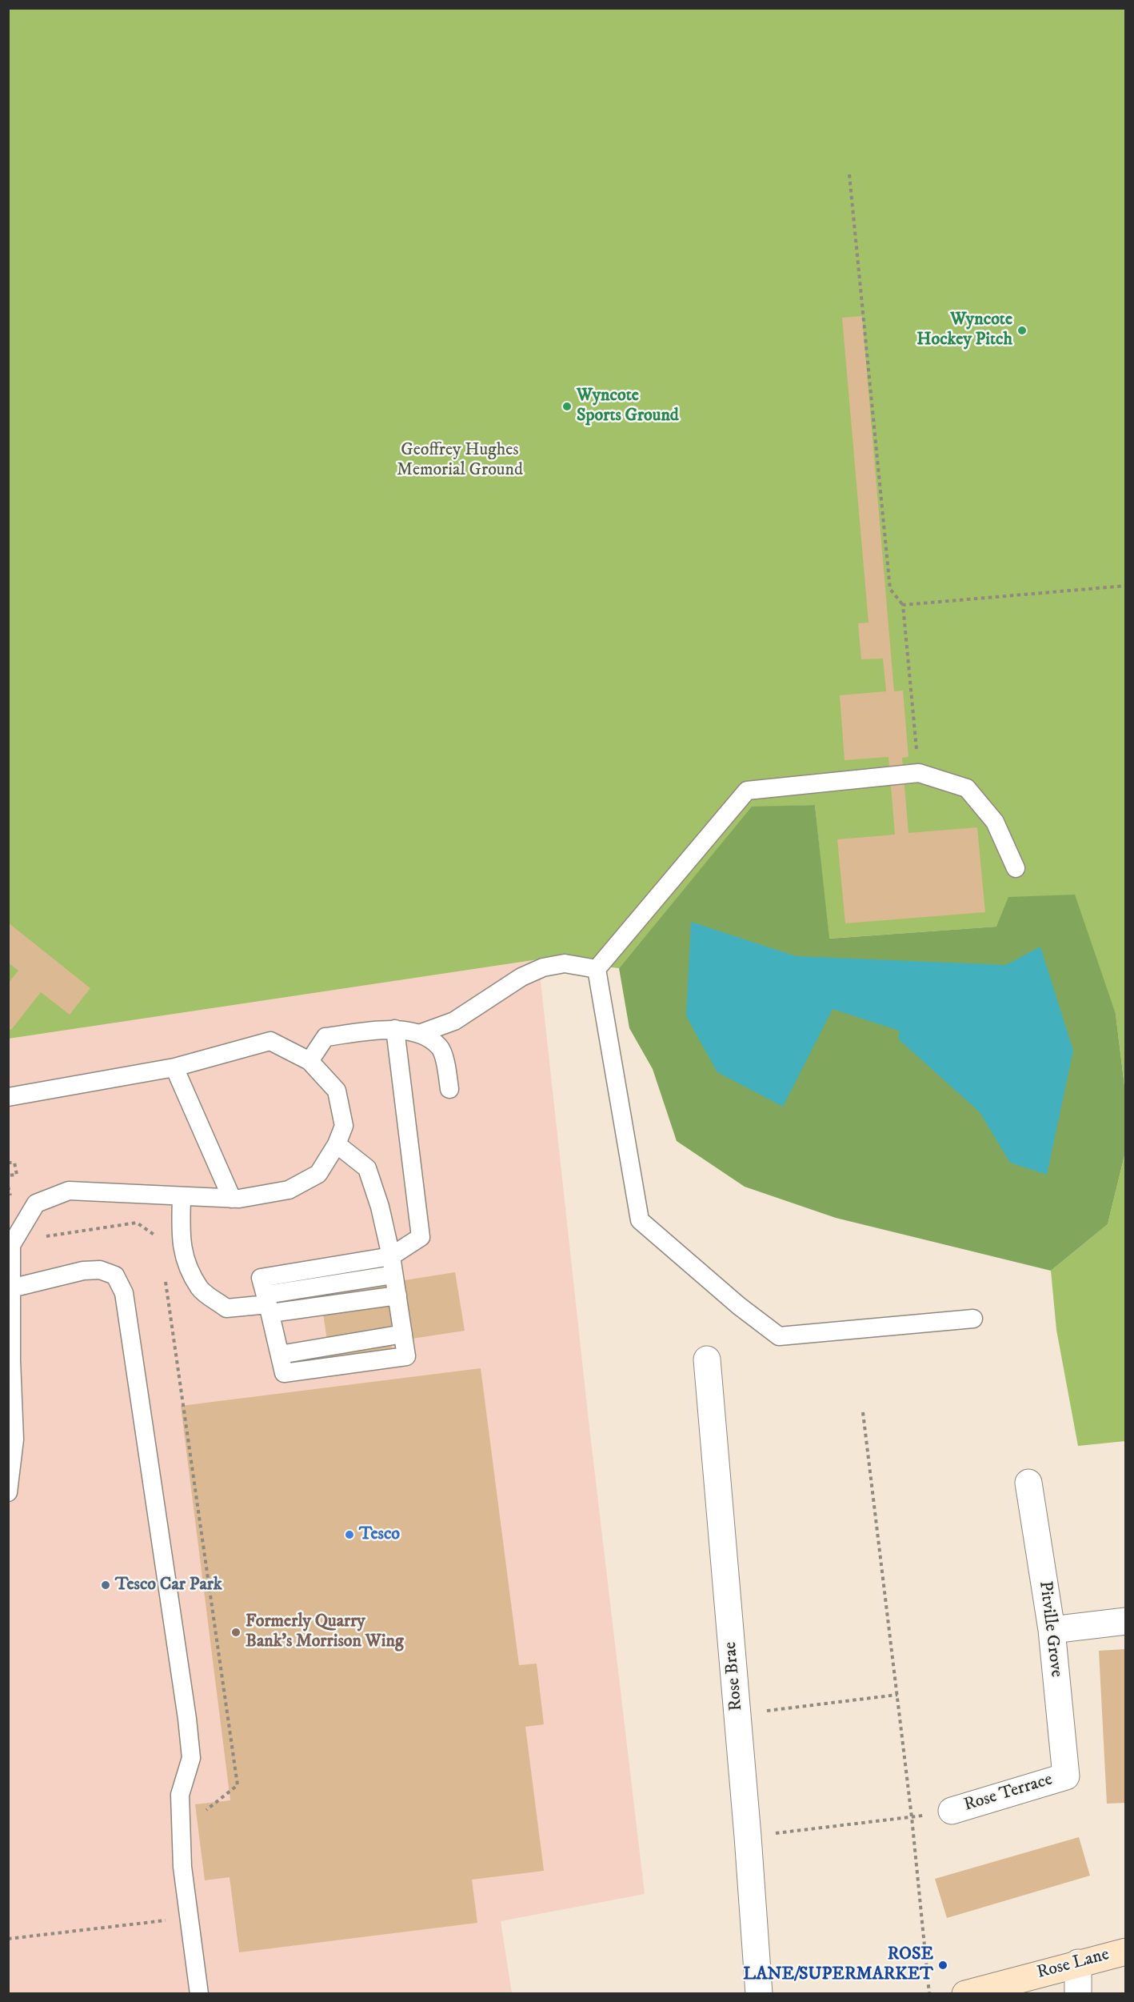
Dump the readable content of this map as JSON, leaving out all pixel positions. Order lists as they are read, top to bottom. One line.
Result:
{"streets":{"street":["Pitville Grove","Rose Brae","Rose Terrace","Rose Lane"]},"crossings":[["Pitville Grove","Rose Terrace"]],"parks":["Geoffrey Hughes Memorial Ground"],"places":["Wyncote Hockey Pitch","Wyncote Sports Ground","Tesco","Tesco Car Park","Formerly Quarry Bank's Morrison Wing","ROSE LANE/SUPERMARKET"]}
